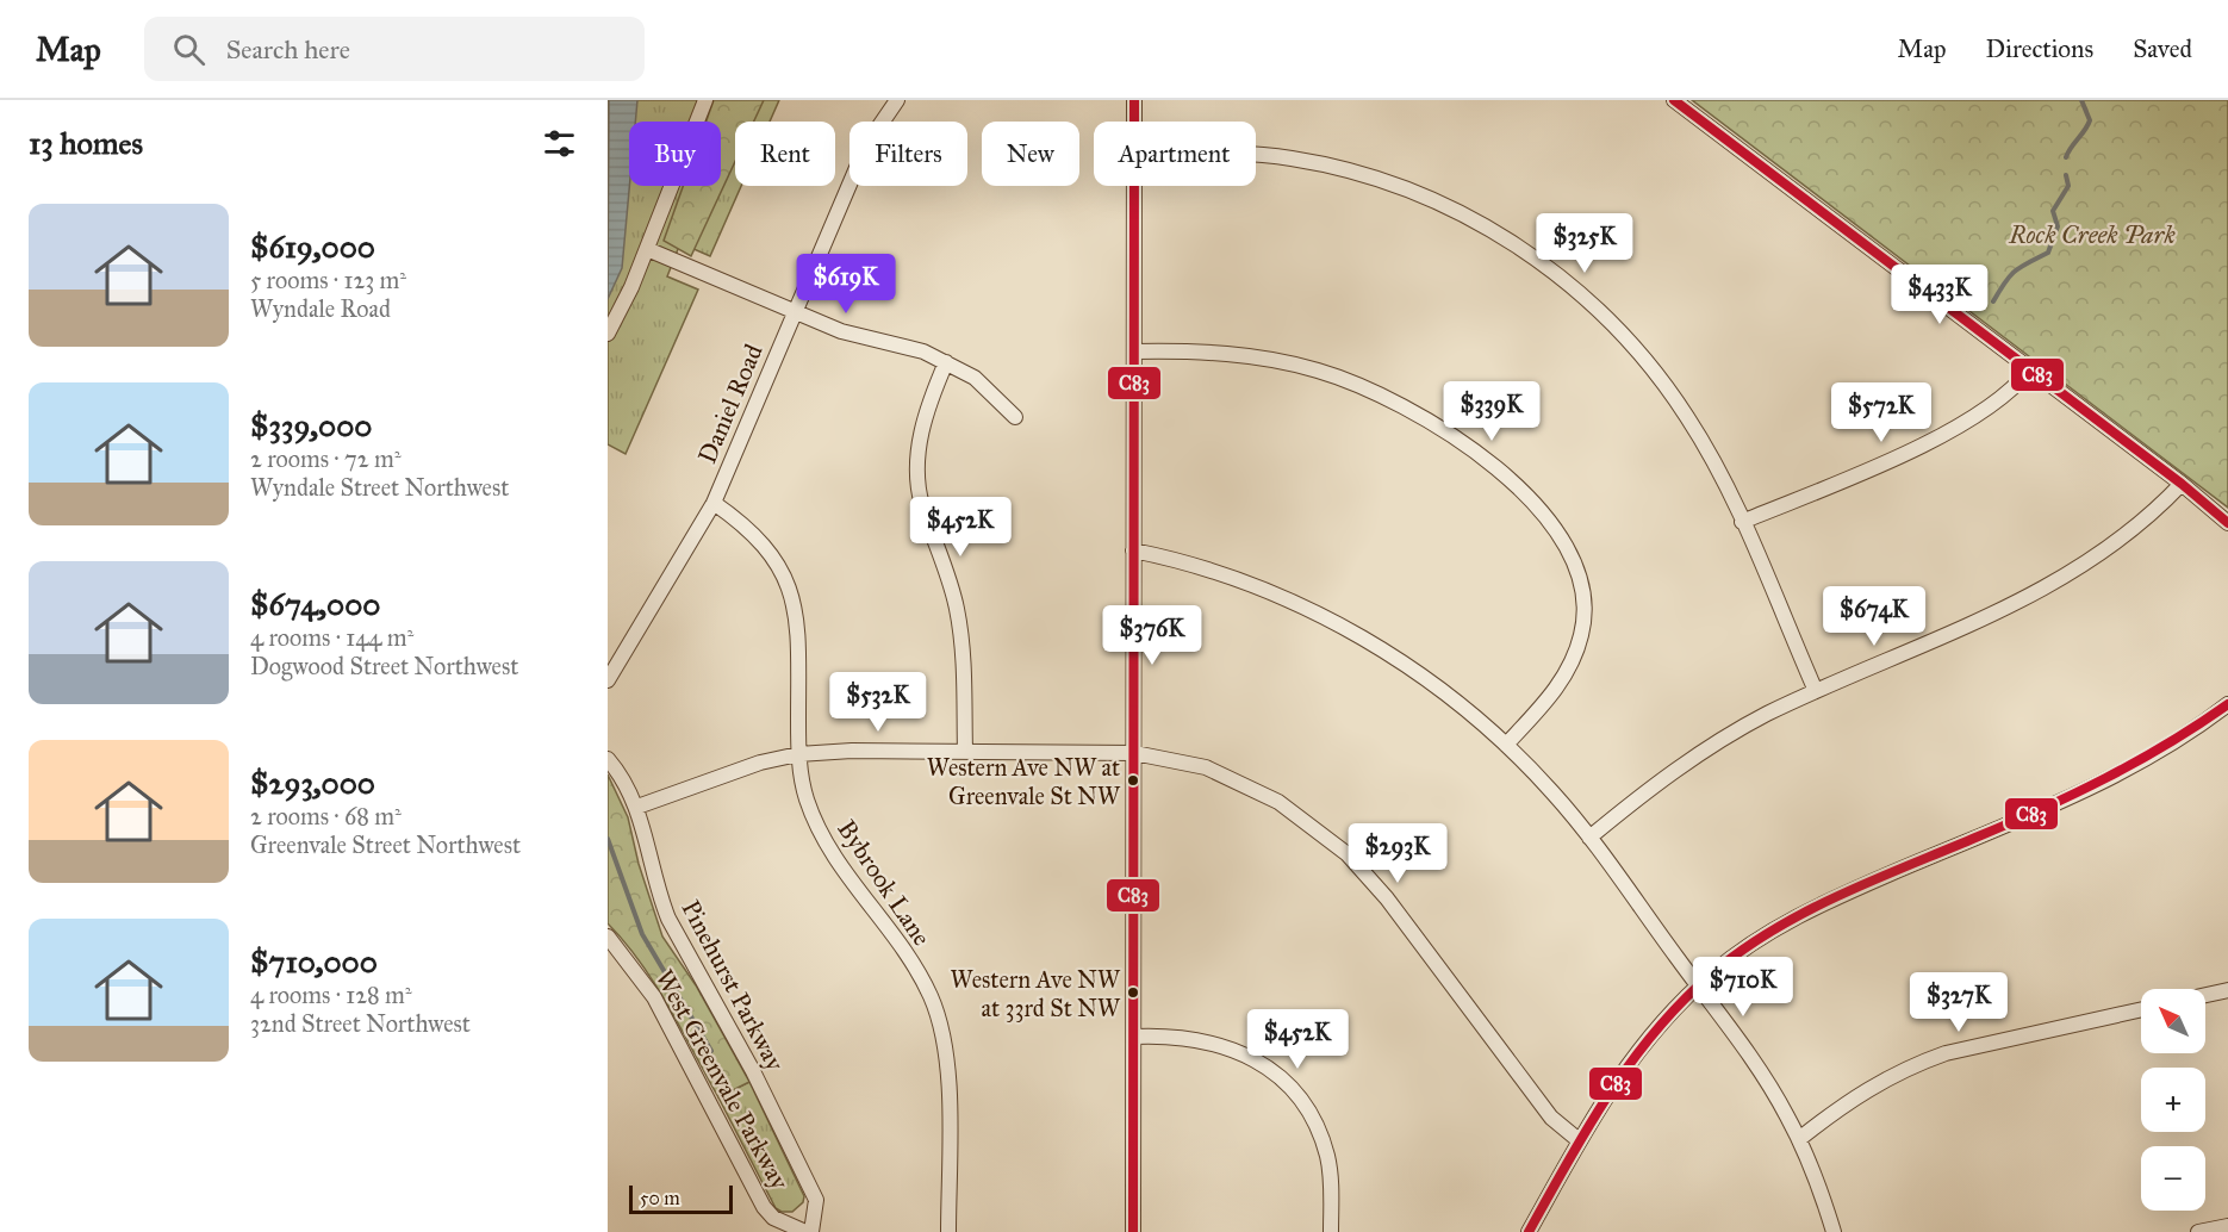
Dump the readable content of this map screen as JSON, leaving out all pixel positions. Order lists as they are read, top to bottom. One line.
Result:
{"streets":{"street":["Daniel Road","Bybrook Lane","Pinehurst Parkway","West Greenvale Parkway"]},"crossings":[["Daniel Road","Bybrook Lane"]],"parks":["Rock Creek Park"],"places":["Western Ave NW at Greenvale St NW","Western Ave NW at 33rd St NW"],"lines":["transit line C83"],"scale_bar":"50 m","north":"top left","page":{"header":"Map","search":"Search here","nav":["Map","Directions","Saved"],"heading":"13 homes","chip":["Buy","Rent","Filters","New","Apartment"],"list":[{"name":"$619,000","note":"5 rooms · 123 m² · Wyndale Road"},{"name":"$339,000","note":"2 rooms · 72 m² · Wyndale Street Northwest"},{"name":"$674,000","note":"4 rooms · 144 m² · Dogwood Street Northwest"},{"name":"$293,000","note":"2 rooms · 68 m² · Greenvale Street Northwest"},{"name":"$710,000","note":"4 rooms · 128 m² · 32nd Street Northwest"}],"price":["$325K","$619K","$433K","$339K","$572K","$452K","$674K","$376K","$532K","$293K","$710K","$327K","$452K"],"map_buttons":["+","−"],"scale":"50 m"}}
